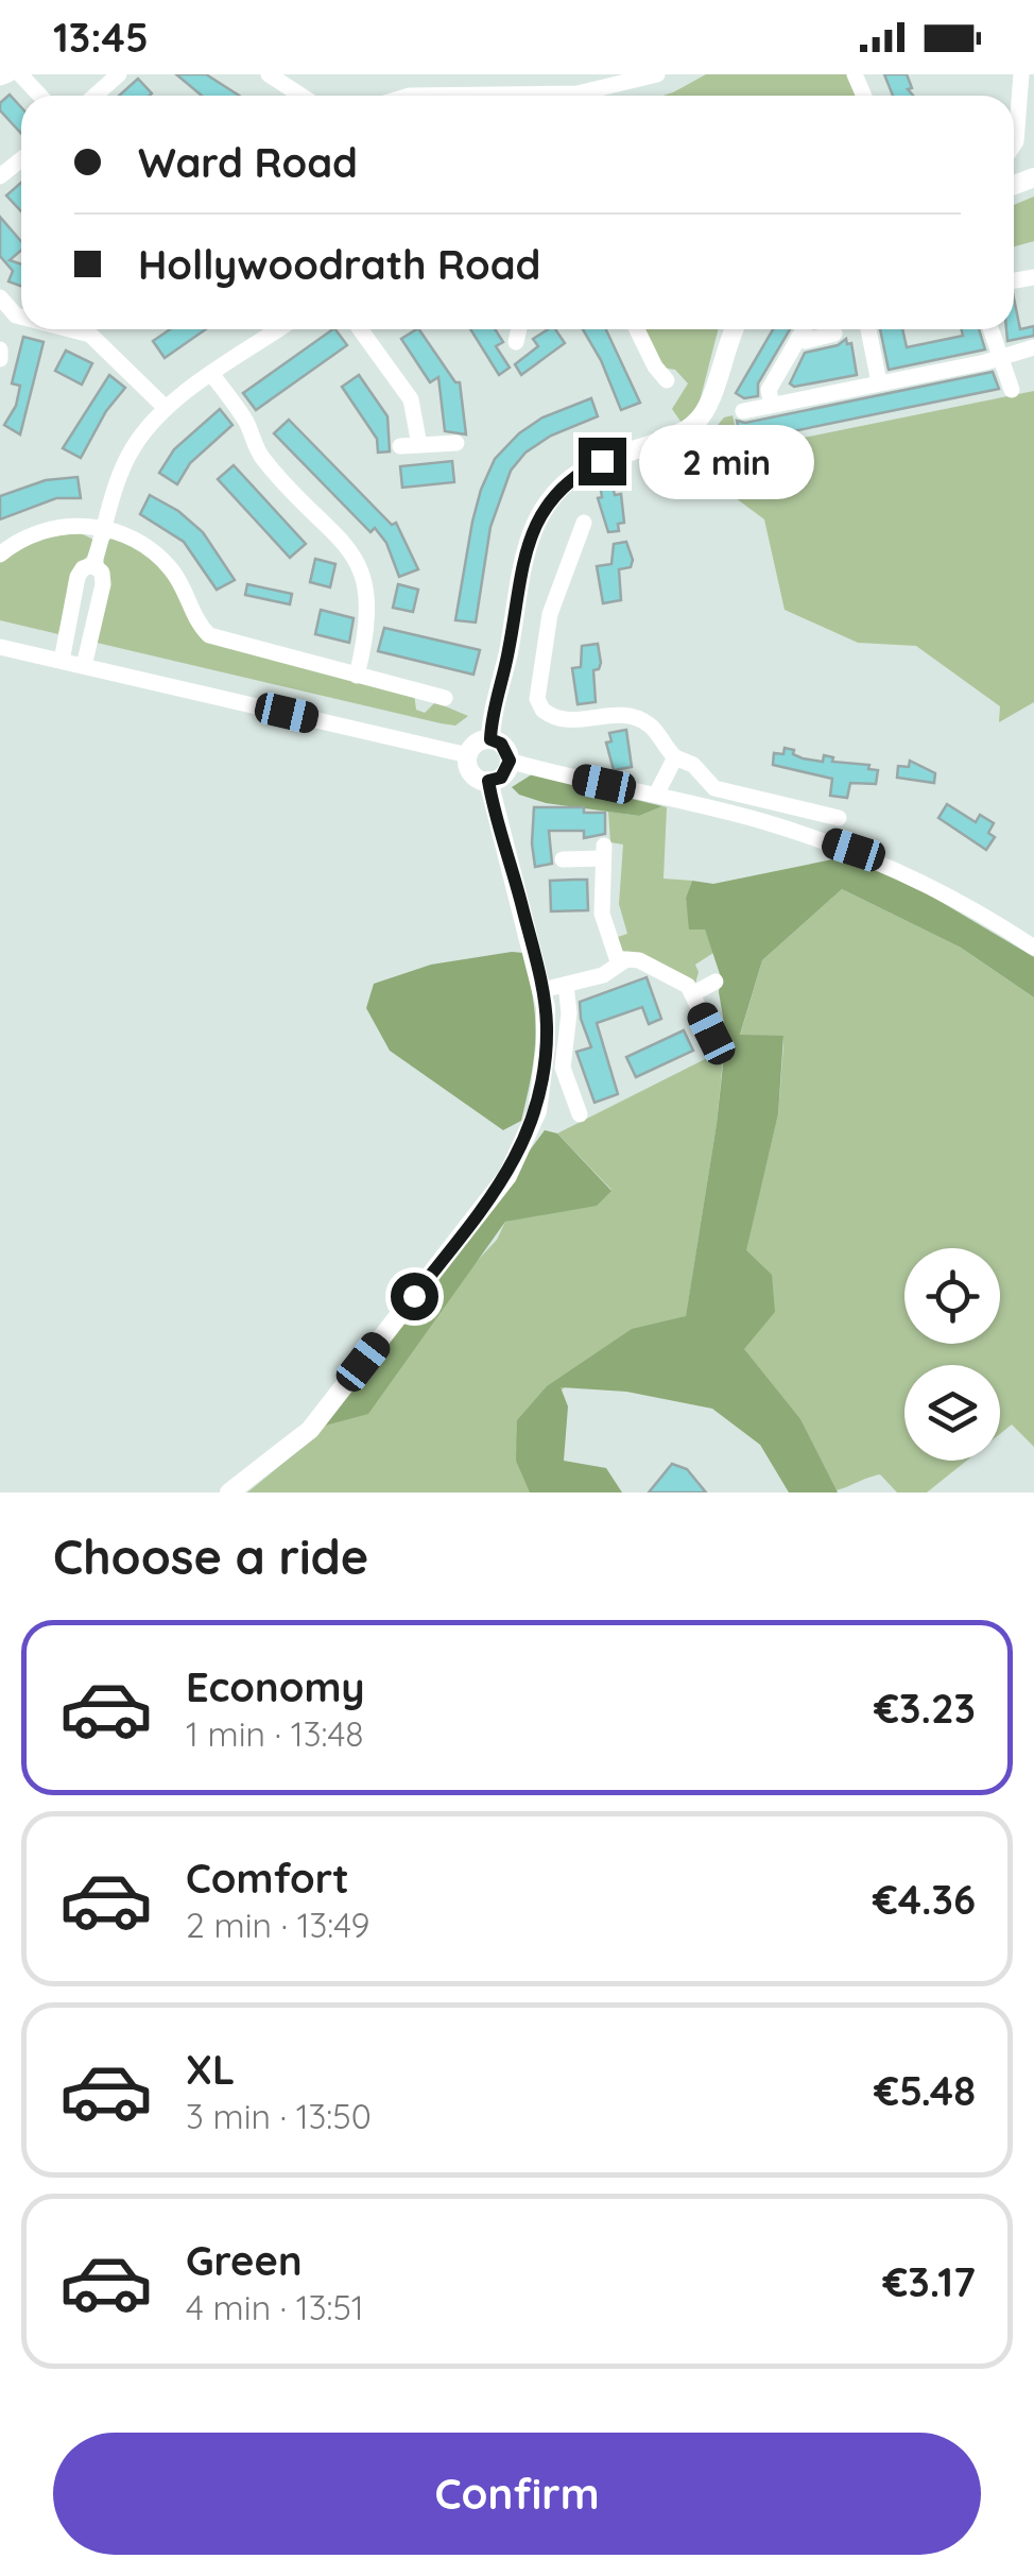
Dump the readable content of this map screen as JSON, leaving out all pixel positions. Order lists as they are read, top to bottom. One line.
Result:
{"page":{"status":"13:45","banner":["Ward Road","Hollywoodrath Road"],"bubble":"2 min","heading":"Choose a ride","list":[{"name":"Economy","note":"1 min · 13:48","value":"€3.23"},{"name":"Comfort","note":"2 min · 13:49","value":"€4.36"},{"name":"XL","note":"3 min · 13:50","value":"€5.48"},{"name":"Green","note":"4 min · 13:51","value":"€3.17"}],"buttons":"Confirm"}}
